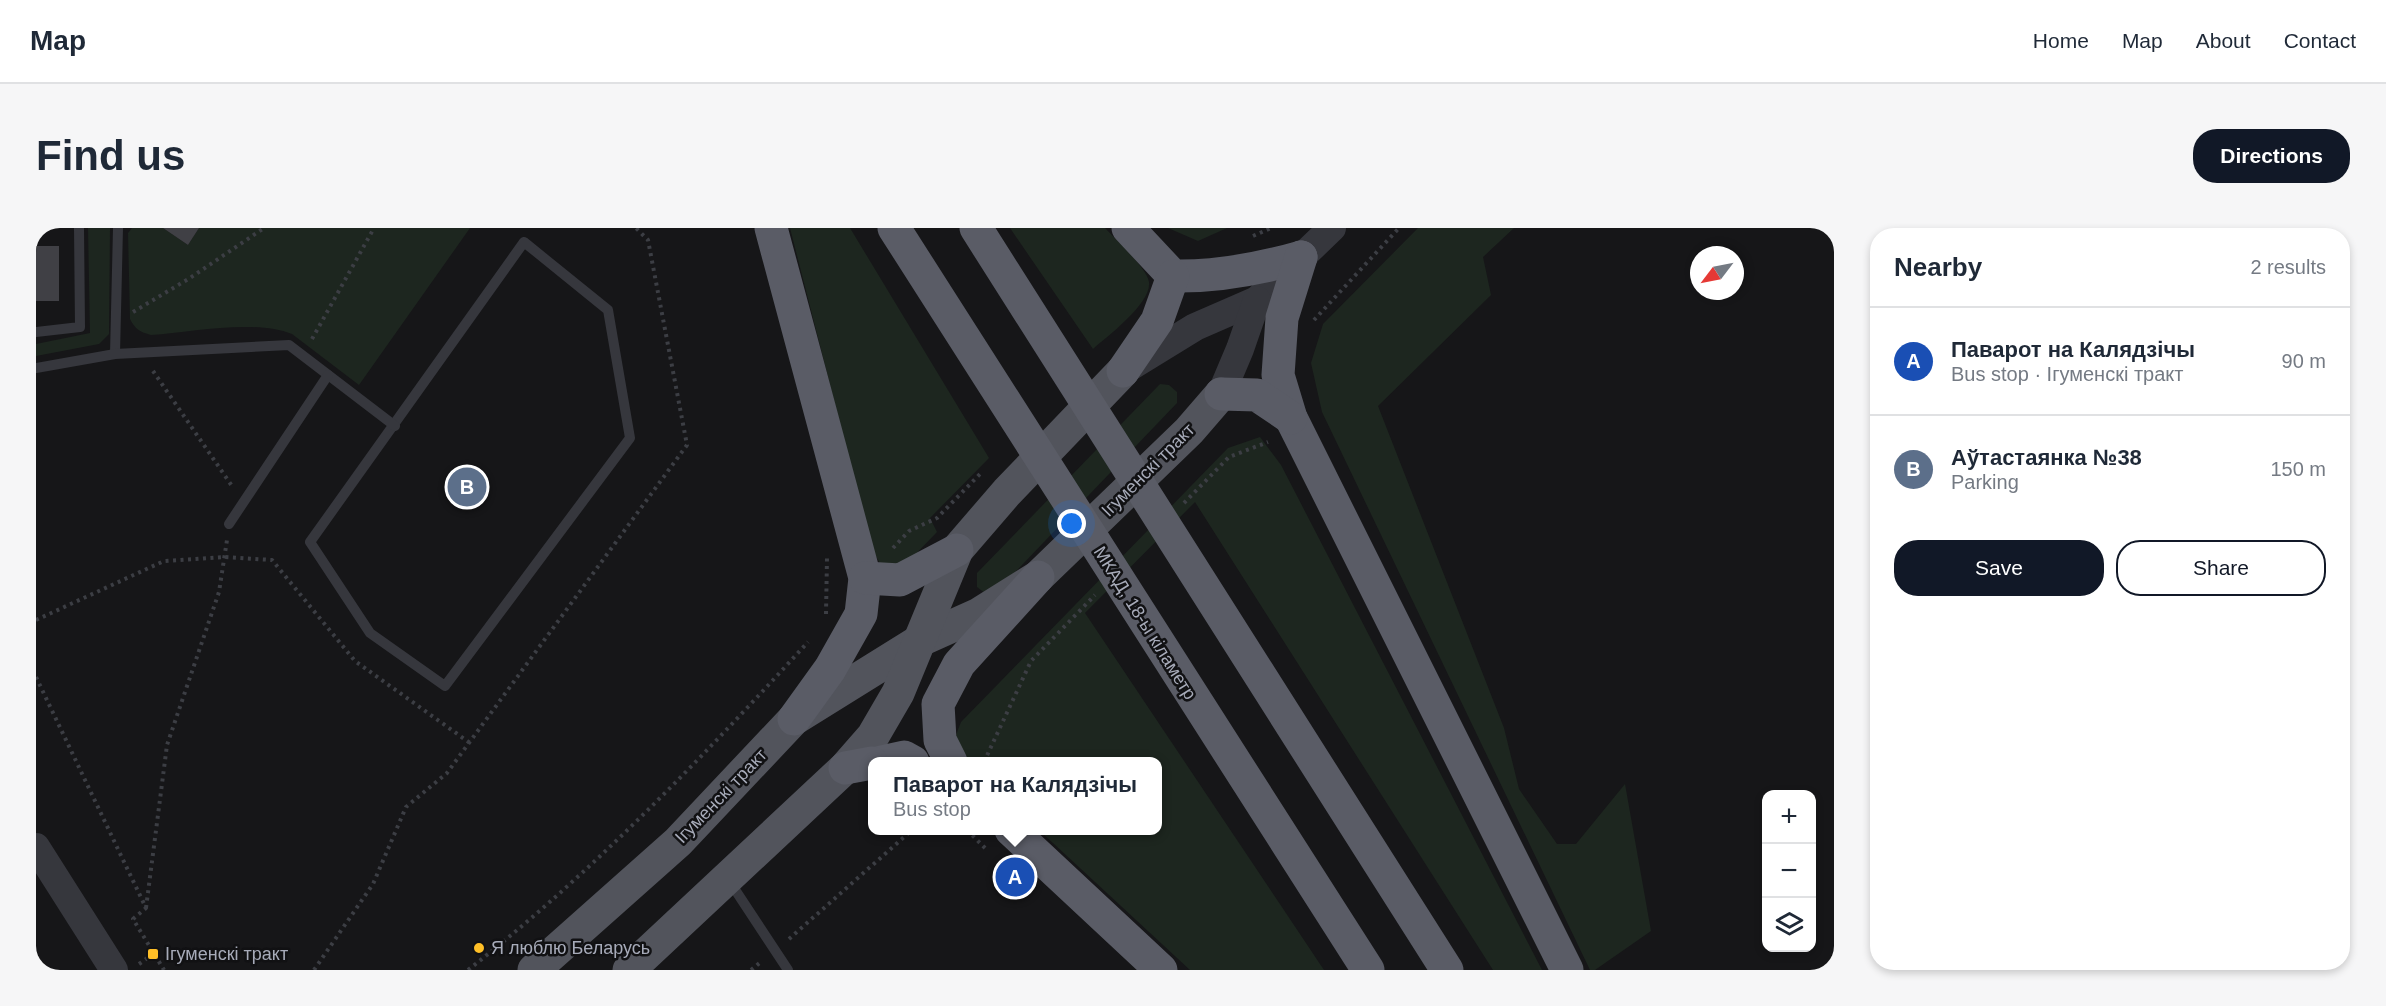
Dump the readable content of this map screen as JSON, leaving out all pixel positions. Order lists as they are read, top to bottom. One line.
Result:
{"streets":{"highway":["МКАД, 18-ы кіламетр"],"main road":["Ігуменскі тракт"]},"places":{"other":["Я люблю Беларусь"],"transit":["Ігуменскі тракт"]},"north":"bottom left","page":{"header":"Map","nav":["Home","Map","About","Contact"],"buttons":["Directions",["Save","Share"]],"title":"Find us","heading":["Nearby","2 results"],"list":[{"mark":"A","name":"Паварот на Калядзічы","note":"Bus stop · Ігуменскі тракт","value":"90 m"},{"mark":"B","name":"Аўтастаянка №38","note":"Parking","value":"150 m"}],"pins":["B","A"],"popup":["Паварот на Калядзічы","Bus stop"],"map_buttons":["+","−"]}}
